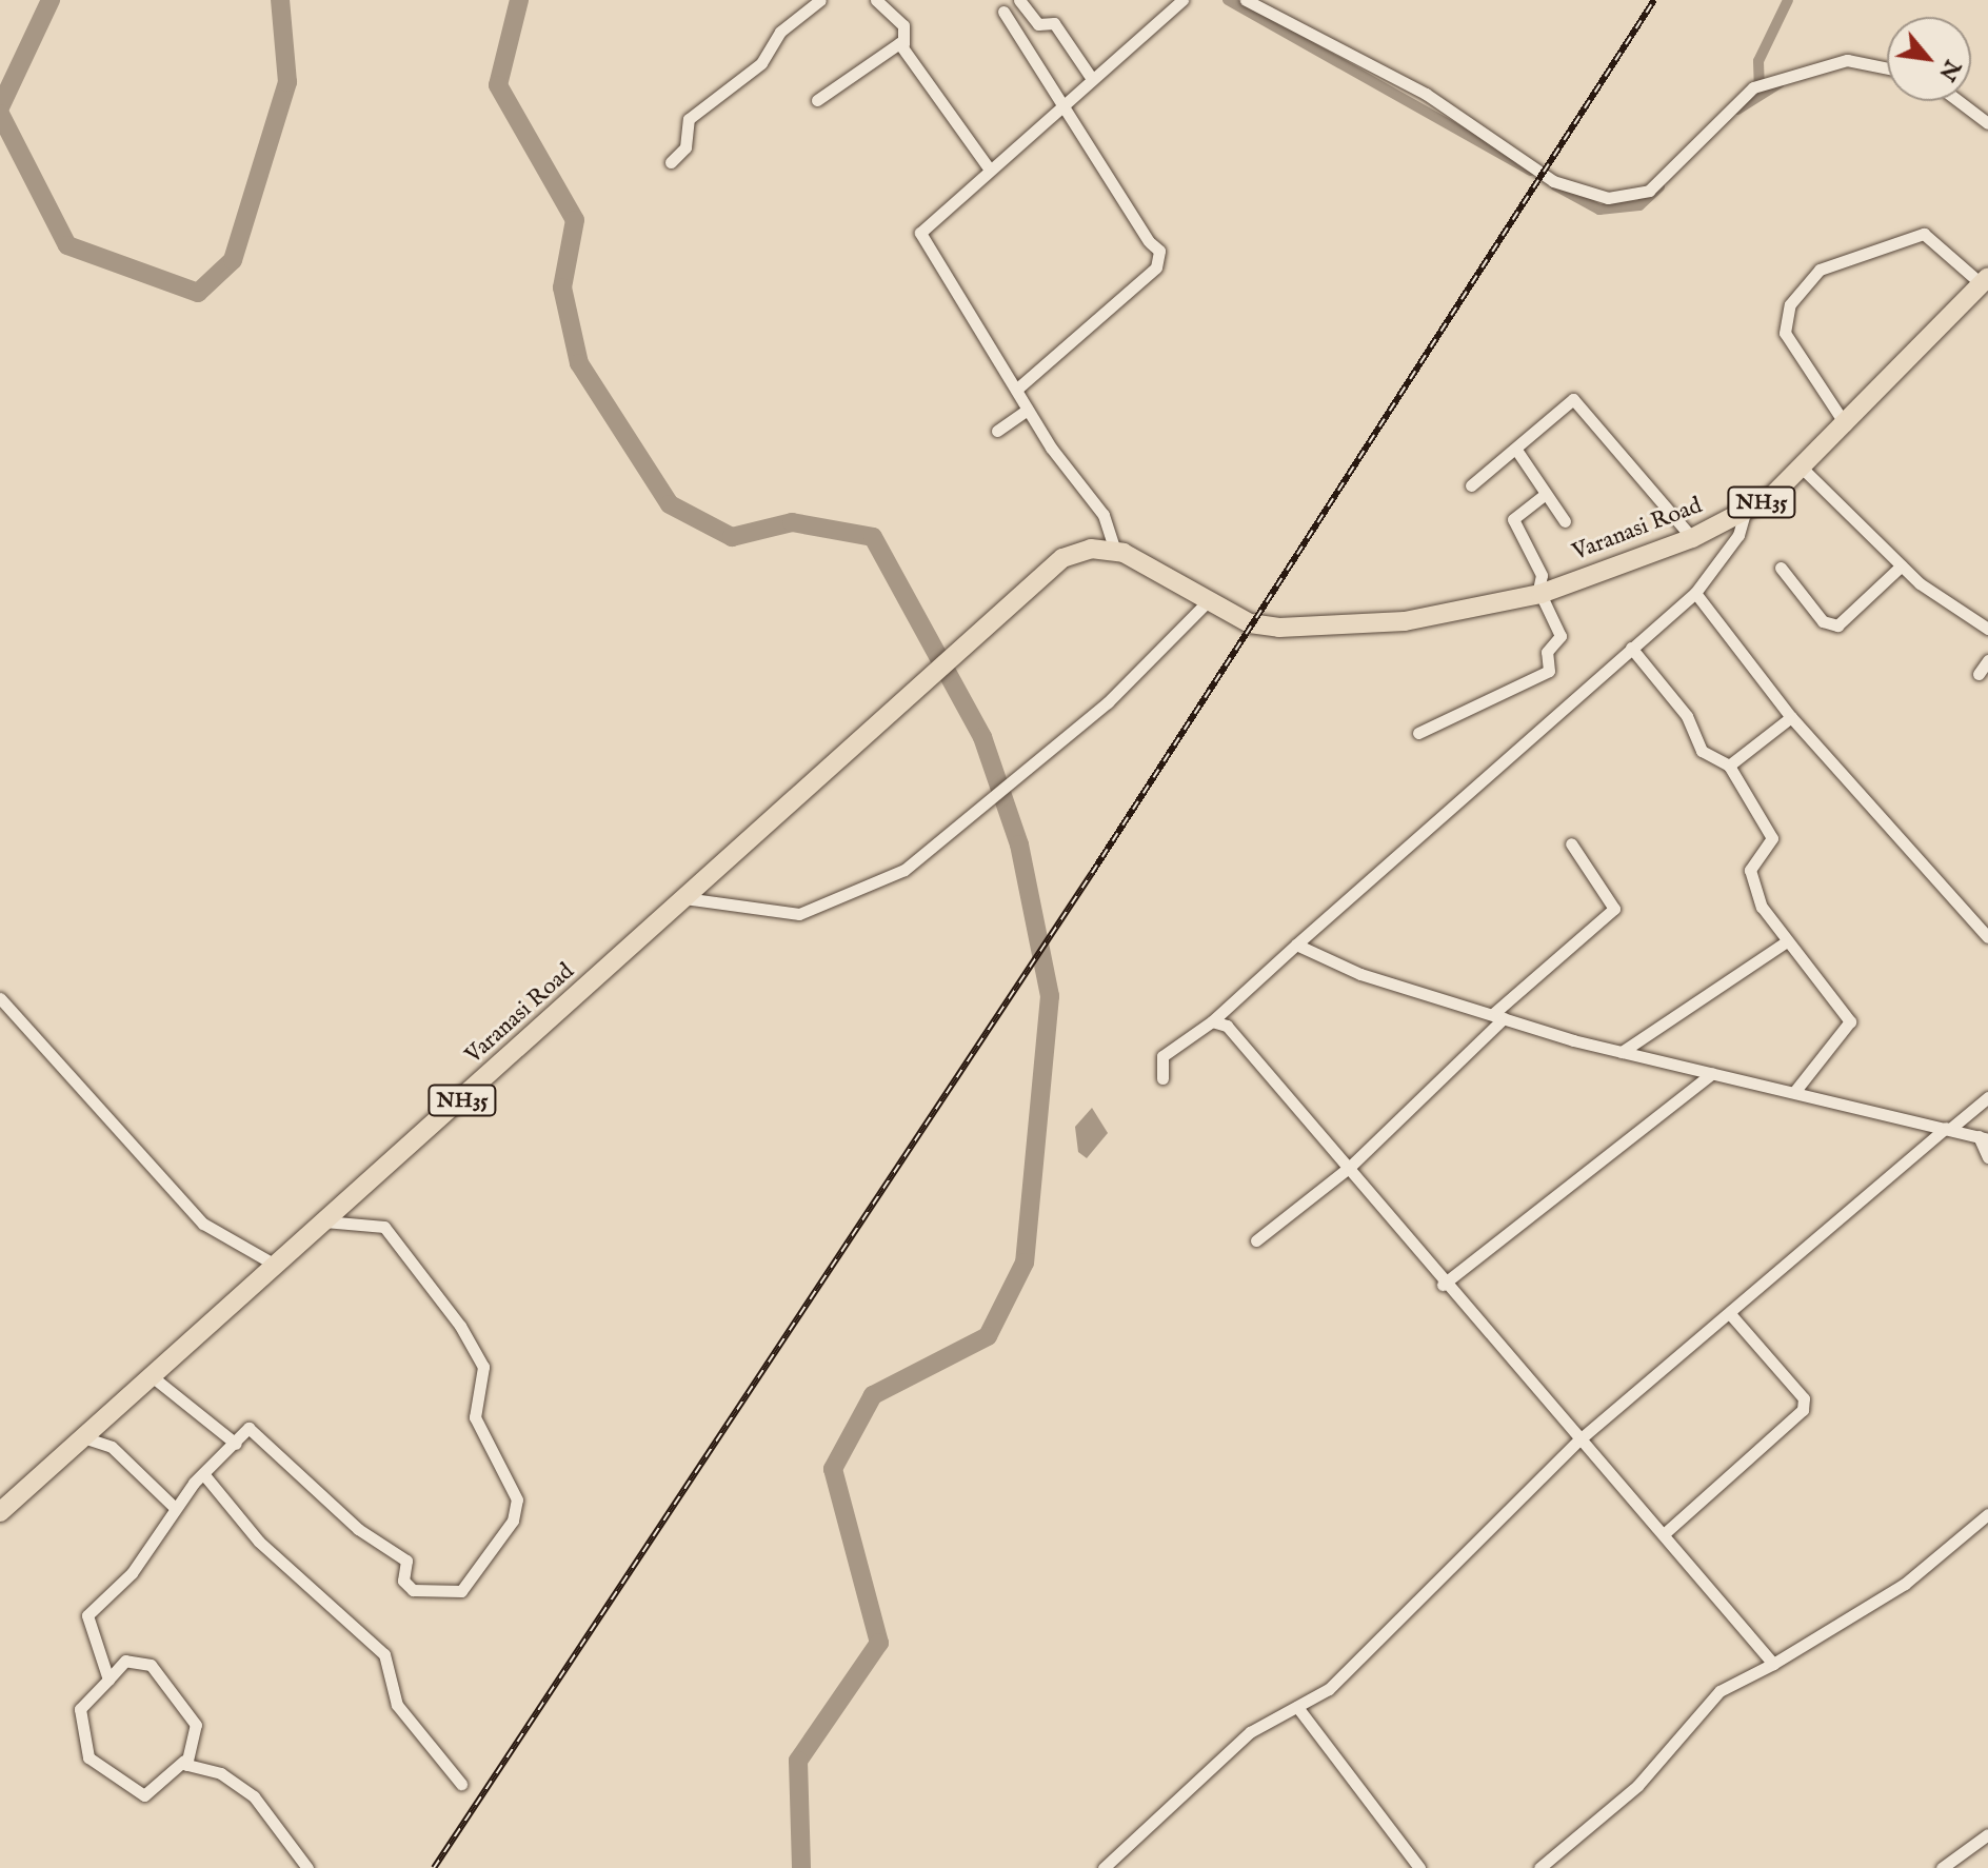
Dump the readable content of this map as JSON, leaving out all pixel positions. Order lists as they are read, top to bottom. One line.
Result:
{"streets":{"highway":["NH35","Varanasi Road"]},"crossings":[["NH35","Varanasi Road"]],"north":"bottom right"}
